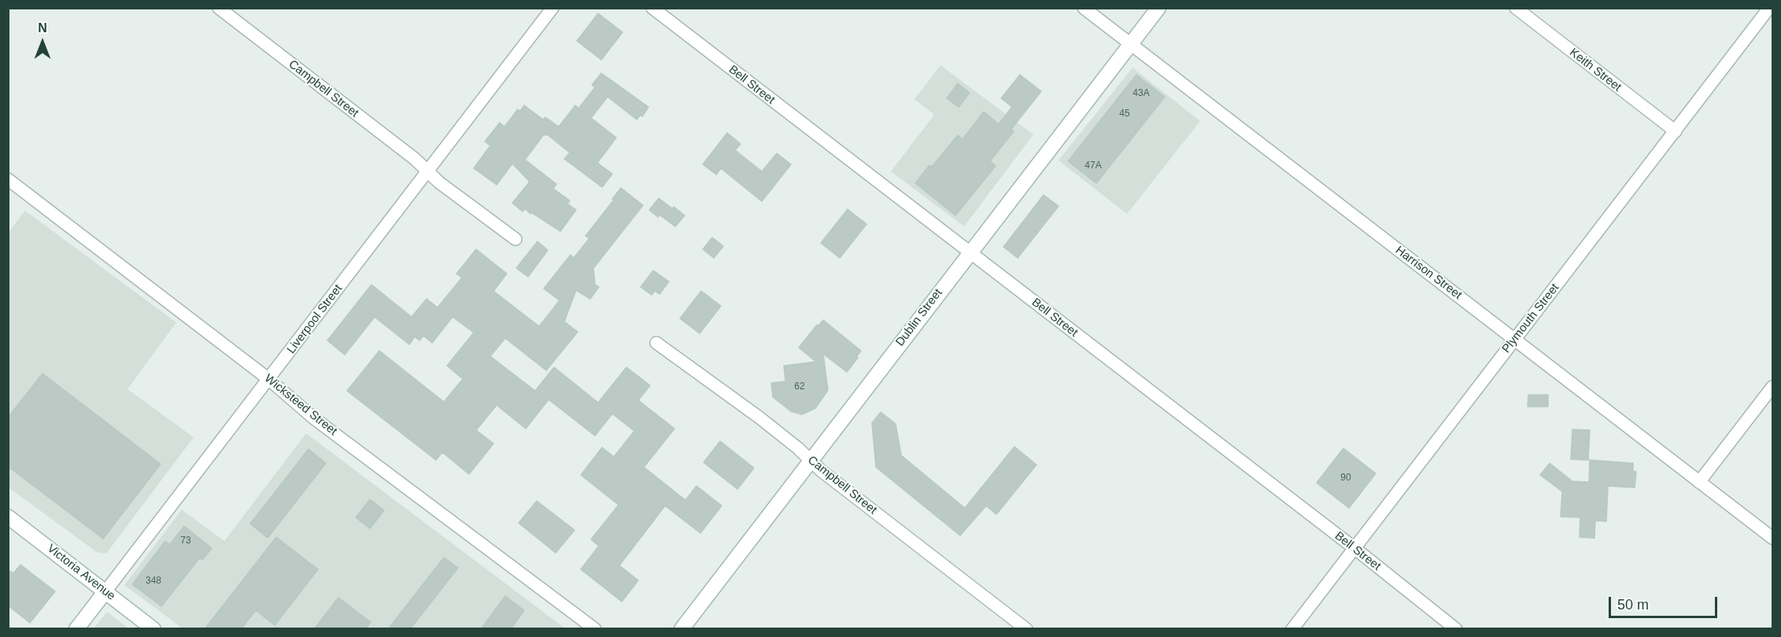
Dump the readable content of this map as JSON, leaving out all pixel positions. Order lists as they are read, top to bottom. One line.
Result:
{"streets":{"main road":["Dublin Street","Liverpool Street","Victoria Avenue"],"street":["Keith Street","Bell Street","Campbell Street","Harrison Street","Plymouth Street","Wicksteed Street"]},"crossings":[["Keith Street","Plymouth Street"],["Bell Street","Dublin Street"],["Bell Street","Plymouth Street"],["Campbell Street","Dublin Street"],["Campbell Street","Liverpool Street"],["Harrison Street","Dublin Street"],["Harrison Street","Plymouth Street"],["Liverpool Street","Wicksteed Street"],["Liverpool Street","Victoria Avenue"]],"house_numbers":["43A","45","47A","62","90","73","348"],"scale_bar":"50 m","north":"top"}
